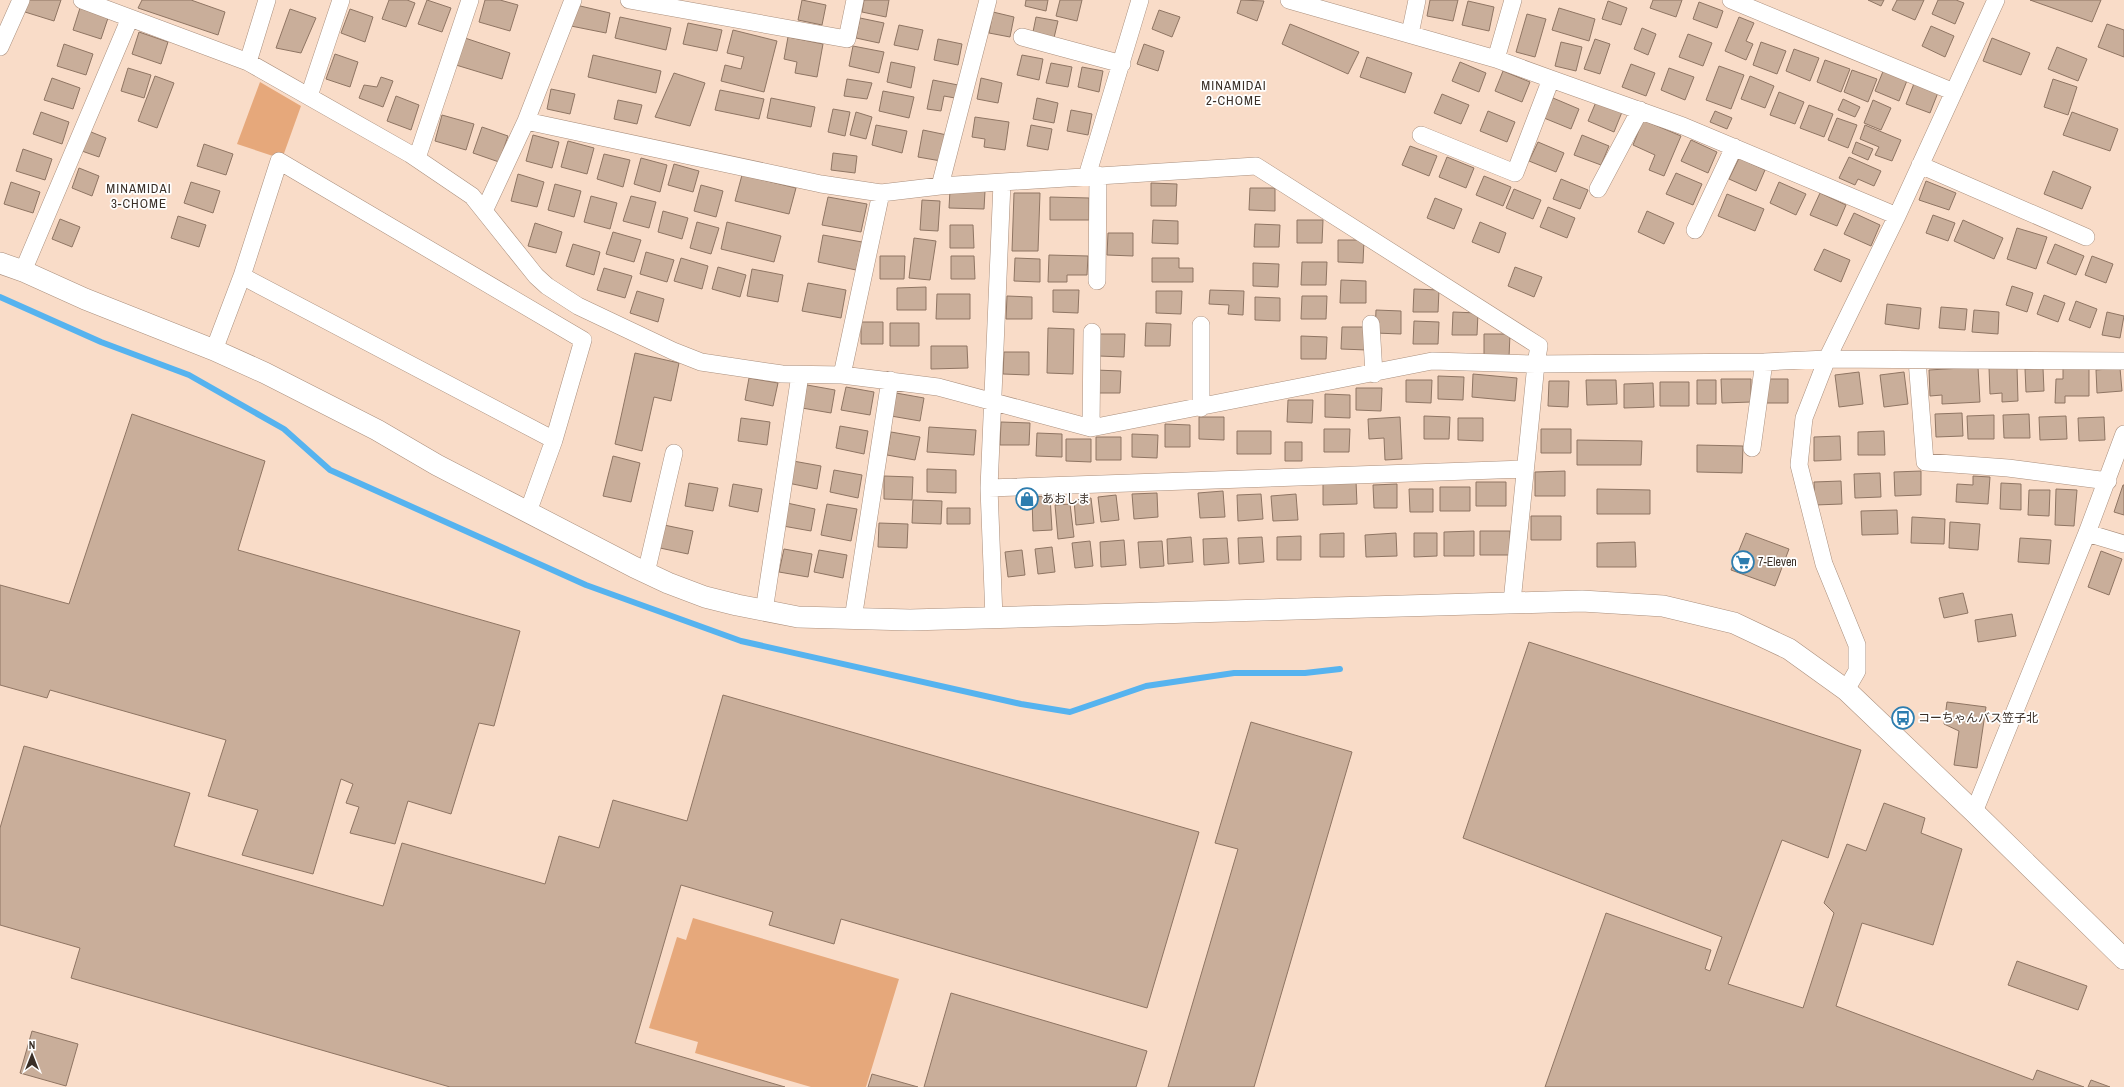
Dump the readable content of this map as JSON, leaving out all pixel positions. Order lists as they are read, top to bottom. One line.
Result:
{"districts":["MINAMIDAI 2-CHOME","MINAMIDAI 3-CHOME"],"places":{"shop":["あおしま"],"supermarket":["7-Eleven"],"bus stop":["コーちゃんバス笠子北"]},"north":"top"}
